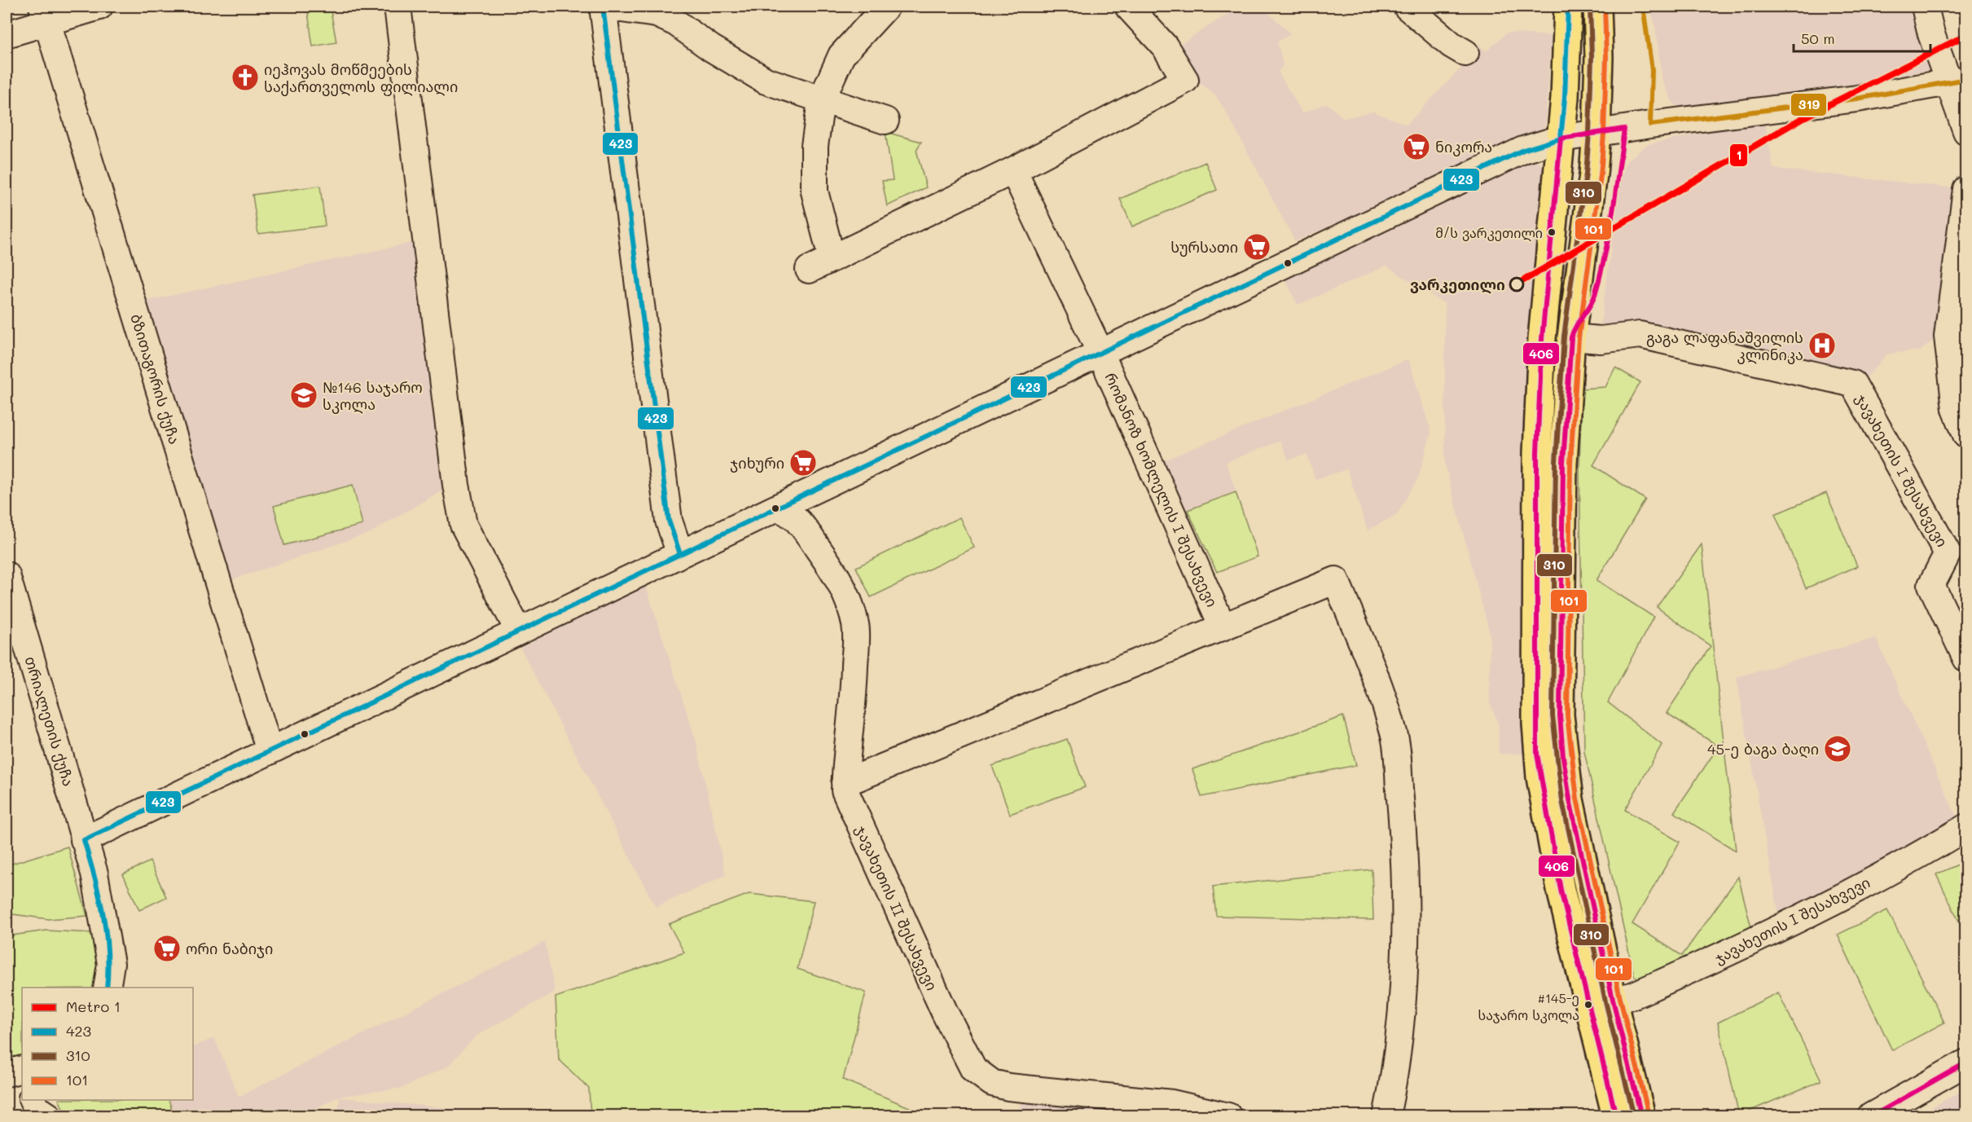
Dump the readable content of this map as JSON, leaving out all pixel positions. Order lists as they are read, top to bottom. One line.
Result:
{"streets":{"street":["ბზითაგორის ქუჩა","ჯავახეთის I შესახვევი","რომანოზ ხომლელის I შესახვევი","თრიალეთის ქუჩა","ჯავახეთის II შესახვევი"]},"places":{"church":["იეჰოვას მოწმეების საქართველოს ფილიალი"],"supermarket":["ნიკორა","სურსათი","ჯიხური","ორი ნაბიჯი"],"other":["მ/ს ვარკეთილი","ვარკეთილი","#145-ე საჯარო სკოლა"],"hospital":["გაგა ლაფანაშვილის კლინიკა"],"school or university":["№146 საჯარო სკოლა","45-ე ბაგა ბაღი"]},"lines":["transit line 423","transit line 310","transit line 101","transit line 319","metro line 1","transit line 406"],"legend":["Metro 1","423","310","101"],"scale_bar":"50 m"}
